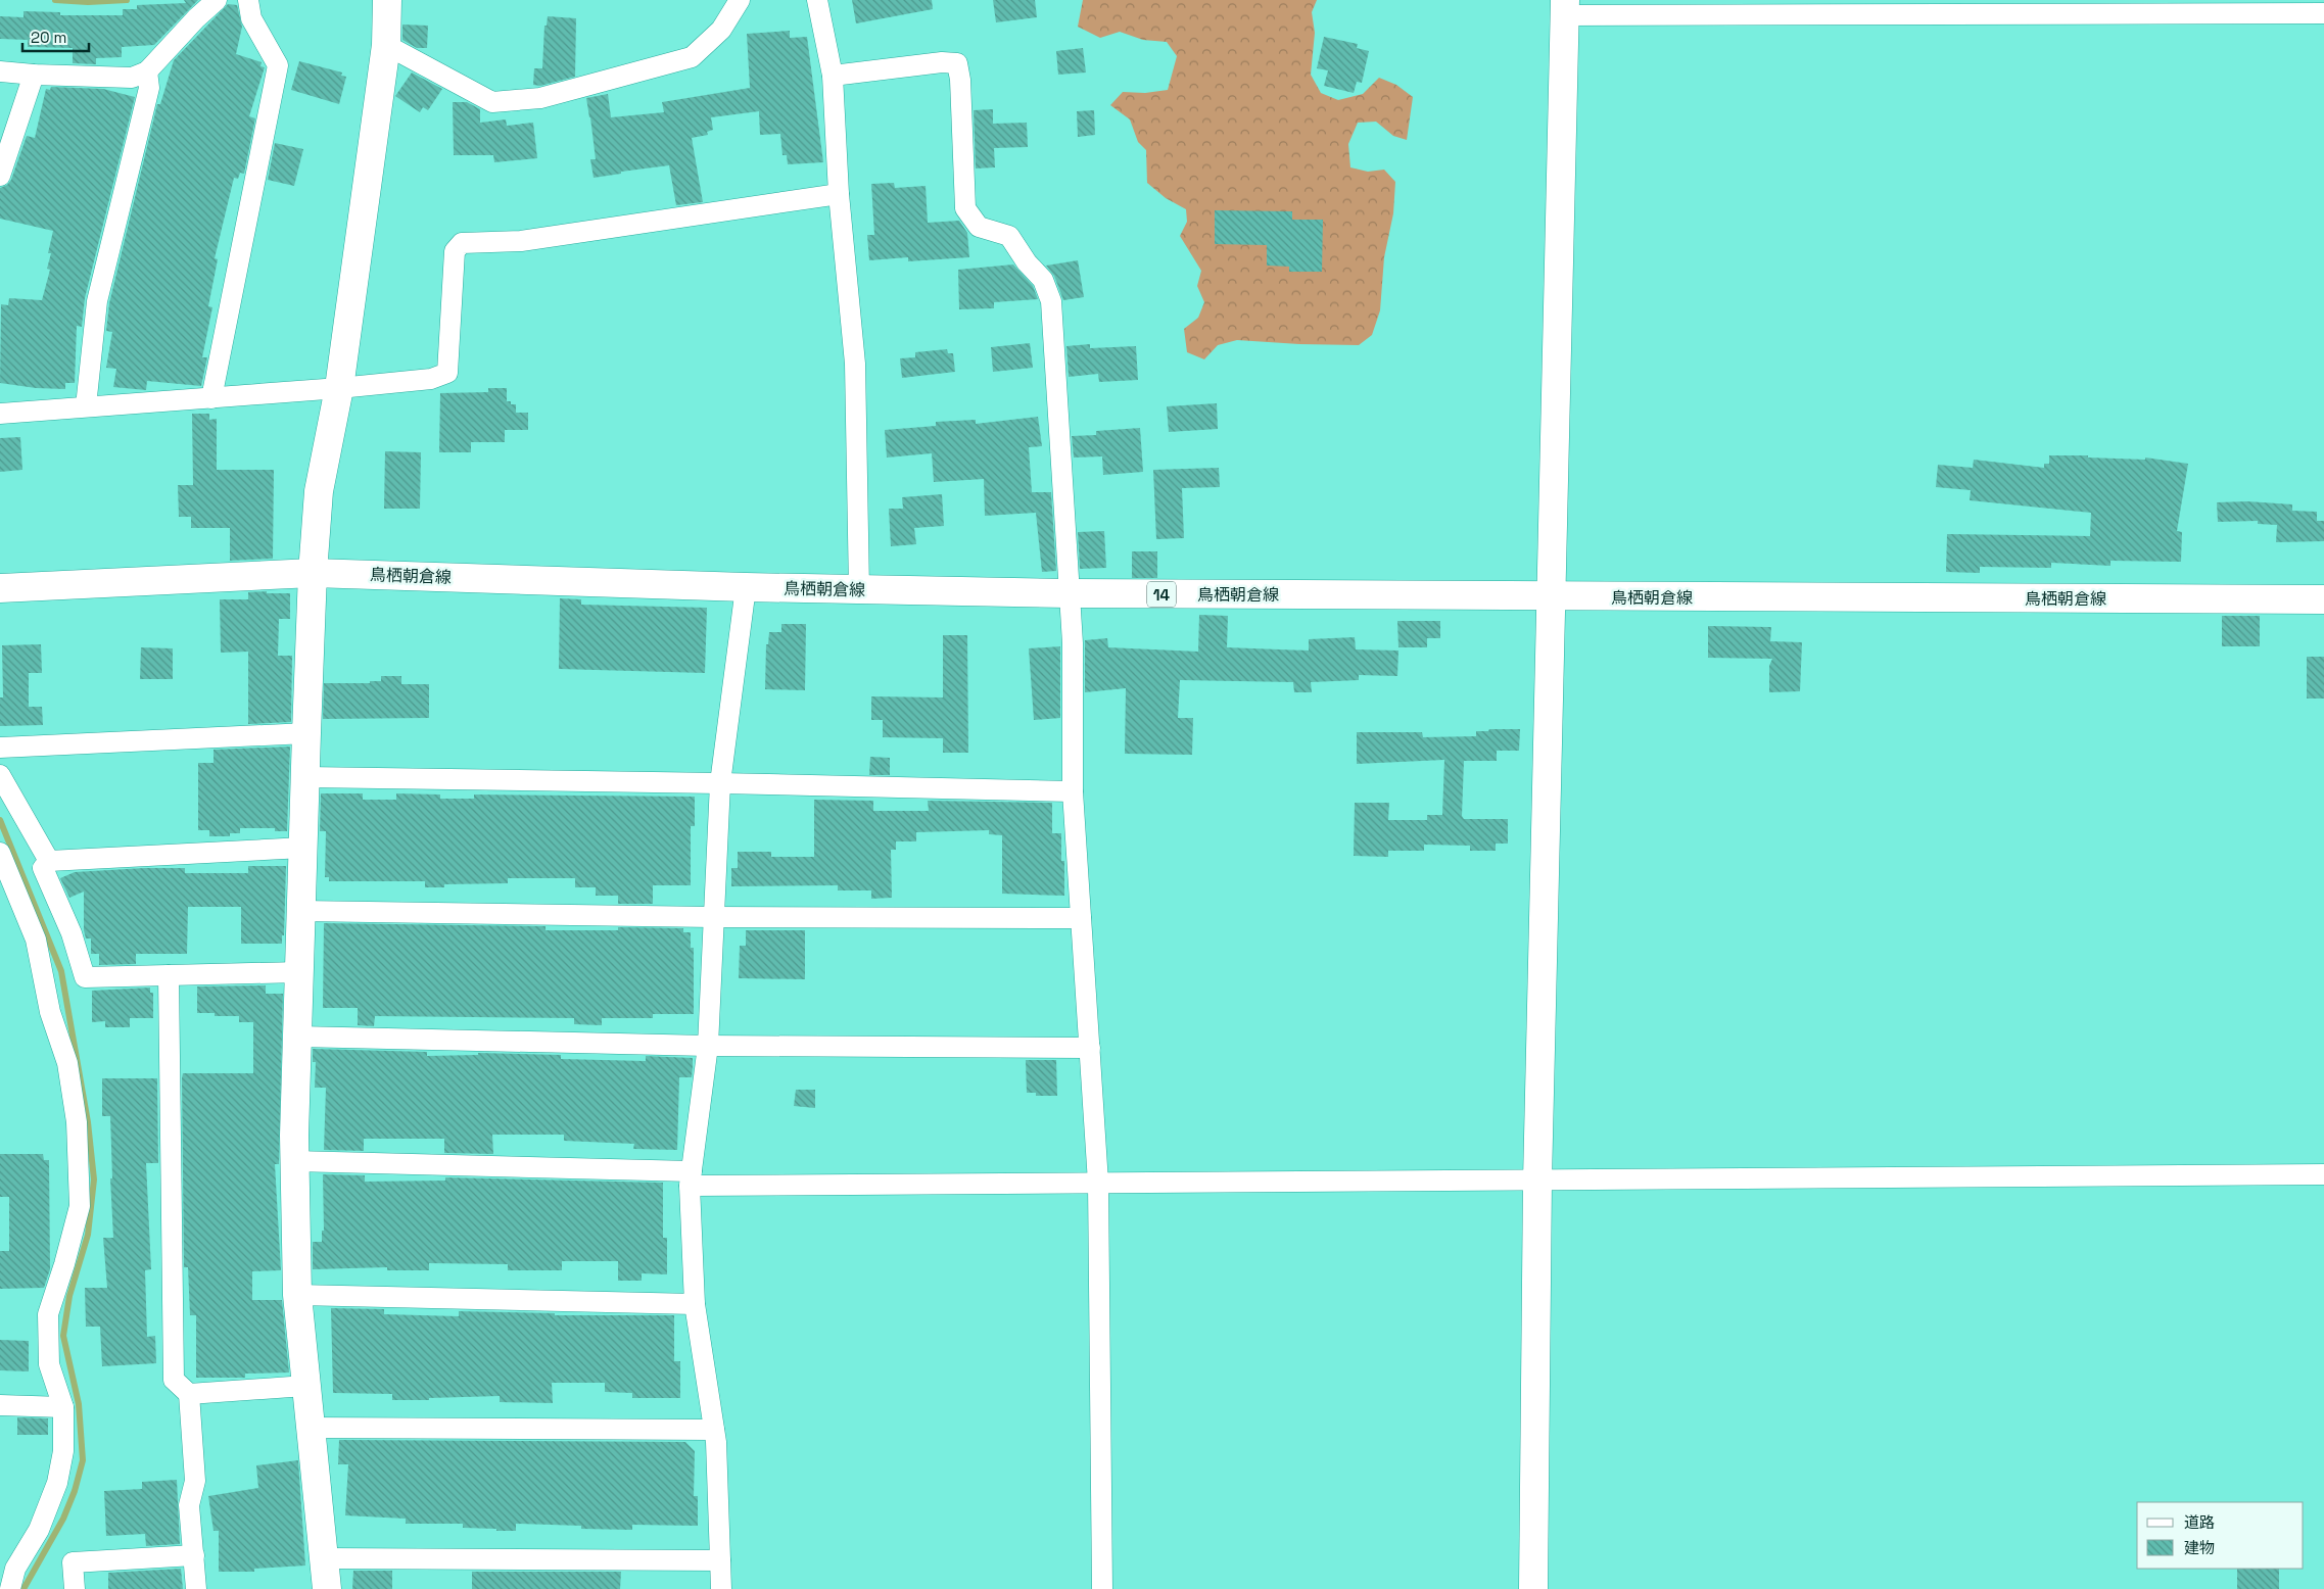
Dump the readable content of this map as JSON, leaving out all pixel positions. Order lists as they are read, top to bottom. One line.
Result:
{"streets":{"street":["鳥栖朝倉線","14"]},"legend":["道路","建物"],"scale_bar":"20 m"}
